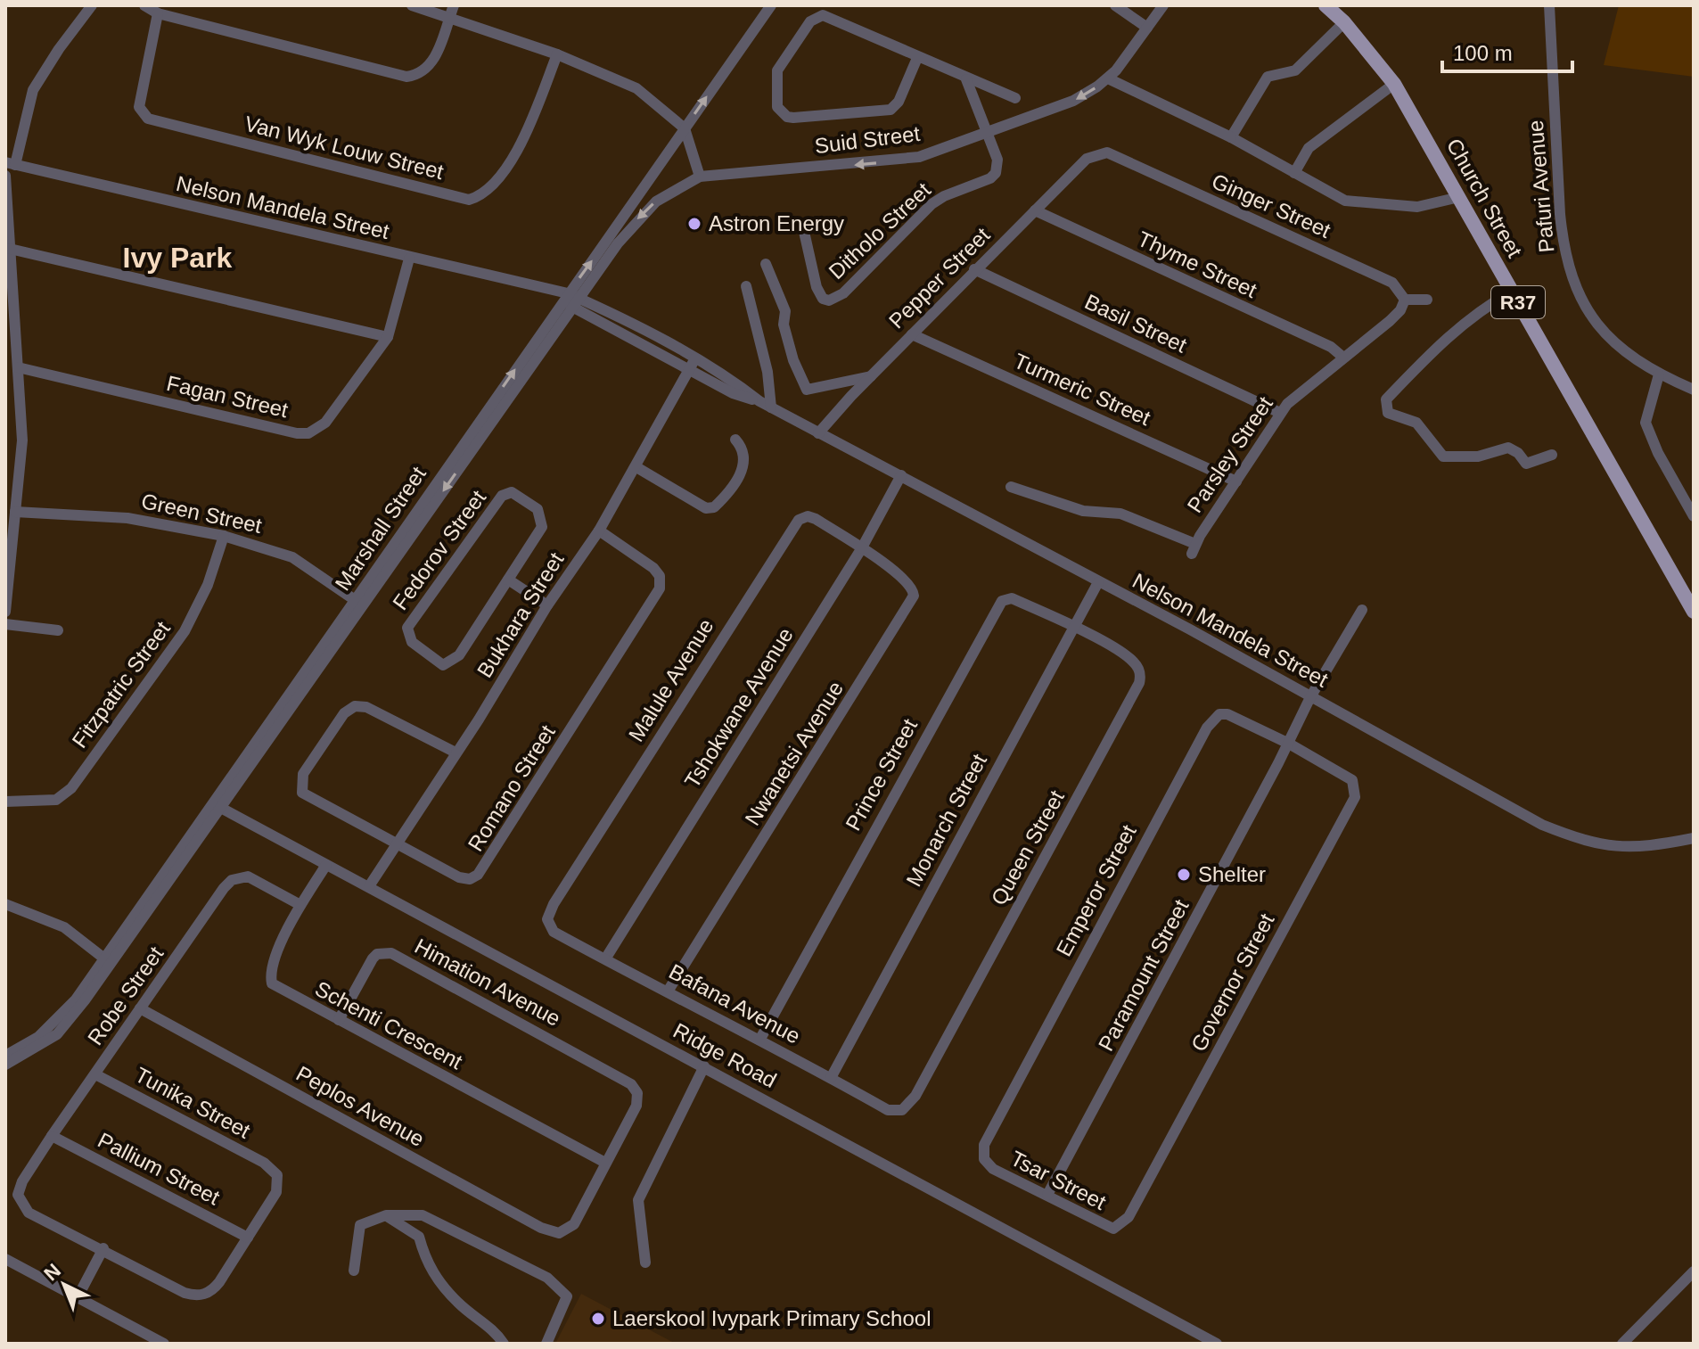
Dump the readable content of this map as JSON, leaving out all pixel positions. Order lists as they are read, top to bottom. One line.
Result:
{"streets":{"main road":["Church Street","R37"],"street":["Suid Street","Van Wyk Louw Street","Pafuri Avenue","Ginger Street","Nelson Mandela Street","Ditholo Street","Thyme Street","Pepper Street","Basil Street","Turmeric Street","Fagan Street","Parsley Street","Green Street","Marshall Street","Fedorov Street","Bukhara Street","Malule Avenue","Fitzpatric Street","Tshokwane Avenue","Nwanetsi Avenue","Prince Street","Romano Street","Monarch Street","Queen Street","Emperor Street","Paramount Street","Himation Avenue","Governor Street","Robe Street","Bafana Avenue","Schenti Crescent","Ridge Road","Tunika Street","Peplos Avenue","Pallium Street","Tsar Street"]},"crossings":[["Suid Street","Nelson Mandela Street"],["Suid Street","Ditholo Street"],["Suid Street","Marshall Street"],["Ginger Street","Pepper Street"],["Ginger Street","Parsley Street"],["Nelson Mandela Street","Pepper Street"],["Nelson Mandela Street","Fagan Street"],["Nelson Mandela Street","Marshall Street"],["Nelson Mandela Street","Bukhara Street"],["Nelson Mandela Street","Tshokwane Avenue"],["Nelson Mandela Street","Monarch Street"],["Nelson Mandela Street","Paramount Street"],["Thyme Street","Pepper Street"],["Thyme Street","Parsley Street"],["Pepper Street","Basil Street"],["Pepper Street","Turmeric Street"],["Basil Street","Parsley Street"],["Turmeric Street","Parsley Street"],["Green Street","Marshall Street"],["Green Street","Fitzpatric Street"],["Marshall Street","Ridge Road"],["Bukhara Street","Romano Street"],["Bukhara Street","Ridge Road"],["Malule Avenue","Tshokwane Avenue"],["Malule Avenue","Nwanetsi Avenue"],["Malule Avenue","Bafana Avenue"],["Tshokwane Avenue","Nwanetsi Avenue"],["Tshokwane Avenue","Bafana Avenue"],["Nwanetsi Avenue","Bafana Avenue"],["Prince Street","Monarch Street"],["Prince Street","Queen Street"],["Prince Street","Bafana Avenue"],["Monarch Street","Queen Street"],["Monarch Street","Bafana Avenue"],["Queen Street","Bafana Avenue"],["Emperor Street","Paramount Street"],["Emperor Street","Governor Street"],["Emperor Street","Tsar Street"],["Paramount Street","Governor Street"],["Paramount Street","Tsar Street"],["Himation Avenue","Schenti Crescent"],["Himation Avenue","Peplos Avenue"],["Governor Street","Tsar Street"],["Robe Street","Schenti Crescent"],["Robe Street","Tunika Street"],["Robe Street","Peplos Avenue"],["Robe Street","Pallium Street"],["Schenti Crescent","Ridge Road"],["Schenti Crescent","Peplos Avenue"],["Tunika Street","Pallium Street"]],"one_way":["Suid Street"],"districts":["Ivy Park"],"places":["Astron Energy","Shelter","Laerskool Ivypark Primary School"],"scale_bar":"100 m","north":"top left"}
